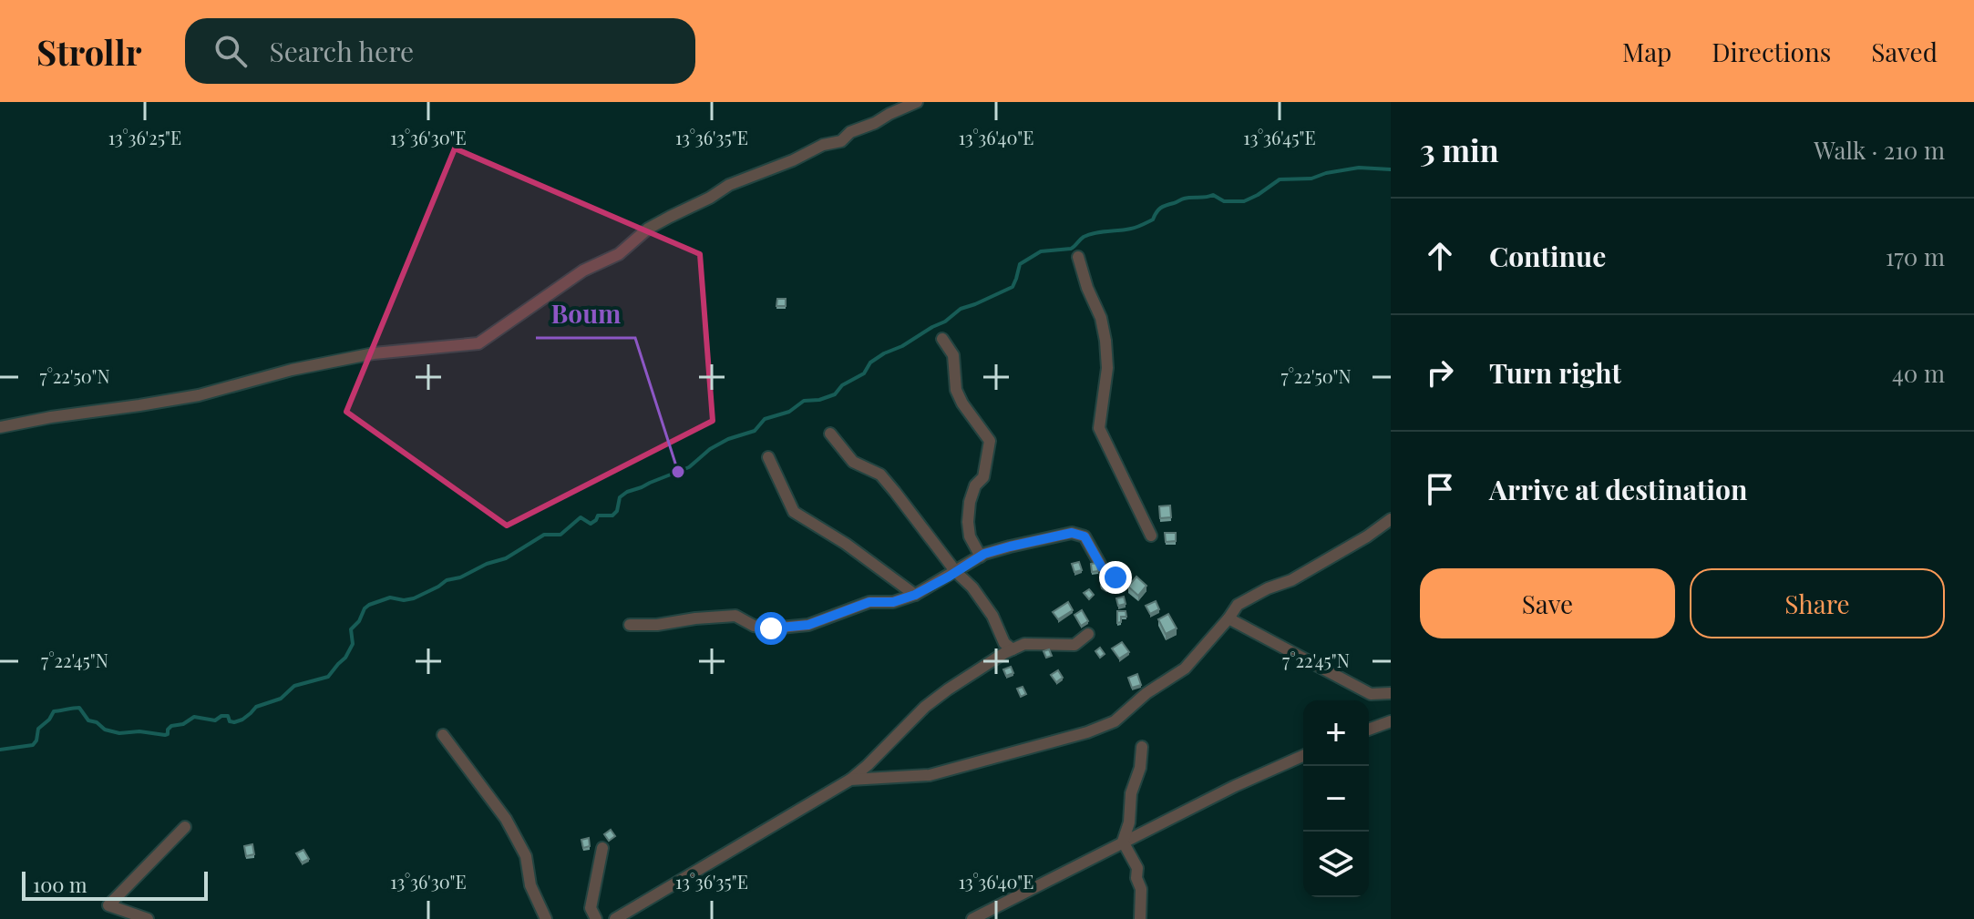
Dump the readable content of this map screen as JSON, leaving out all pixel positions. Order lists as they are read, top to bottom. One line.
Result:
{"places":["Boum"],"scale_bar":"100 m","page":{"header":"Strollr","search":"Search here","nav":["Map","Directions","Saved"],"heading":["3 min","Walk · 210 m"],"list":[["Continue","170 m"],["Turn right","40 m"],"Arrive at destination"],"buttons":["Save","Share"],"map_buttons":["+","−"],"scale":"100 m"},"coordinates":["13°36'25\"E","13°36'30\"E","13°36'35\"E","13°36'40\"E","13°36'45\"E","7°22'50\"N","7°22'45\"N"]}
